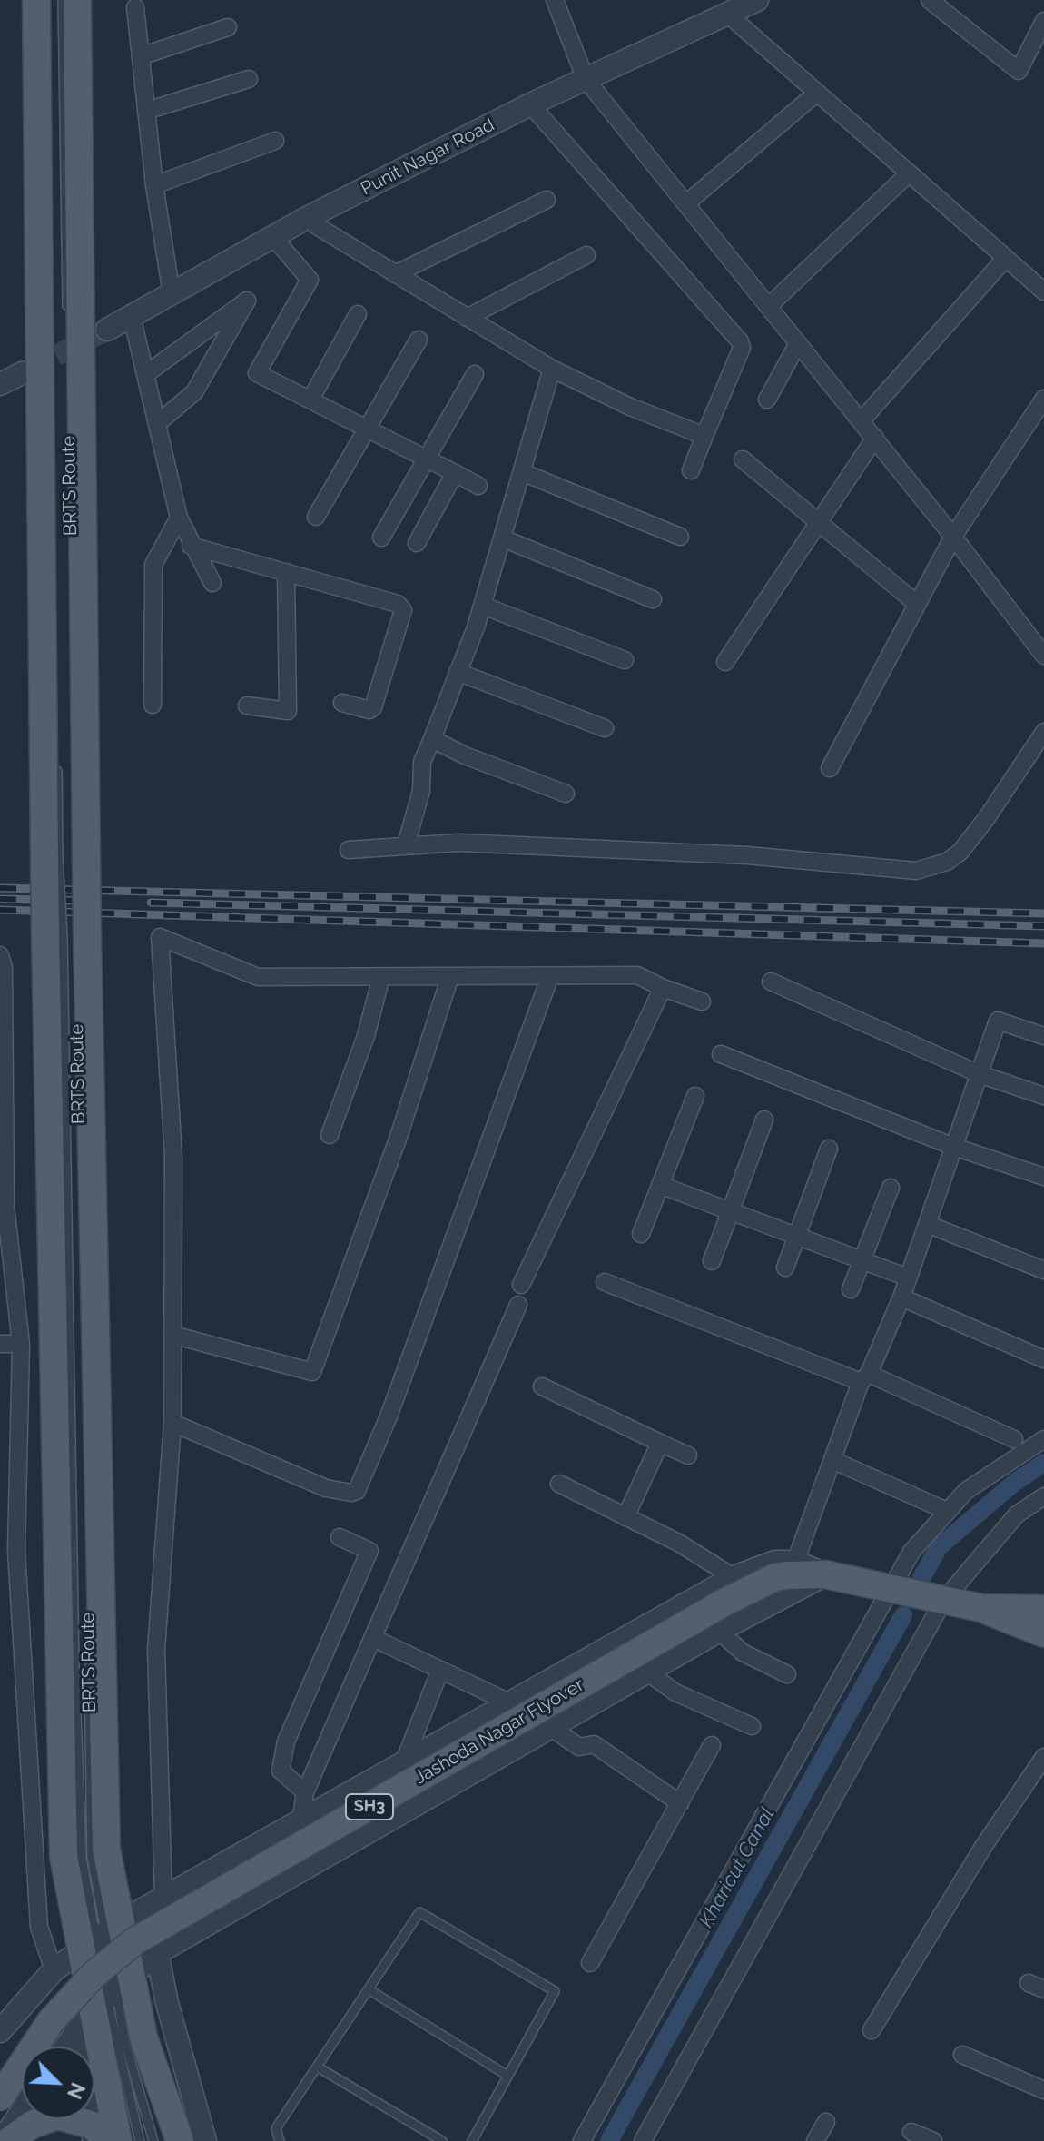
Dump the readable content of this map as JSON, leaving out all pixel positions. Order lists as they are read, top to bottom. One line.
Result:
{"streets":{"main road":["Jashoda Nagar Flyover","SH3"],"street":["Punit Nagar Road"],"lane":["BRTS Route"]},"crossings":[["Jashoda Nagar Flyover","SH3"]],"water":["Kharicut Canal"],"north":"bottom right"}
